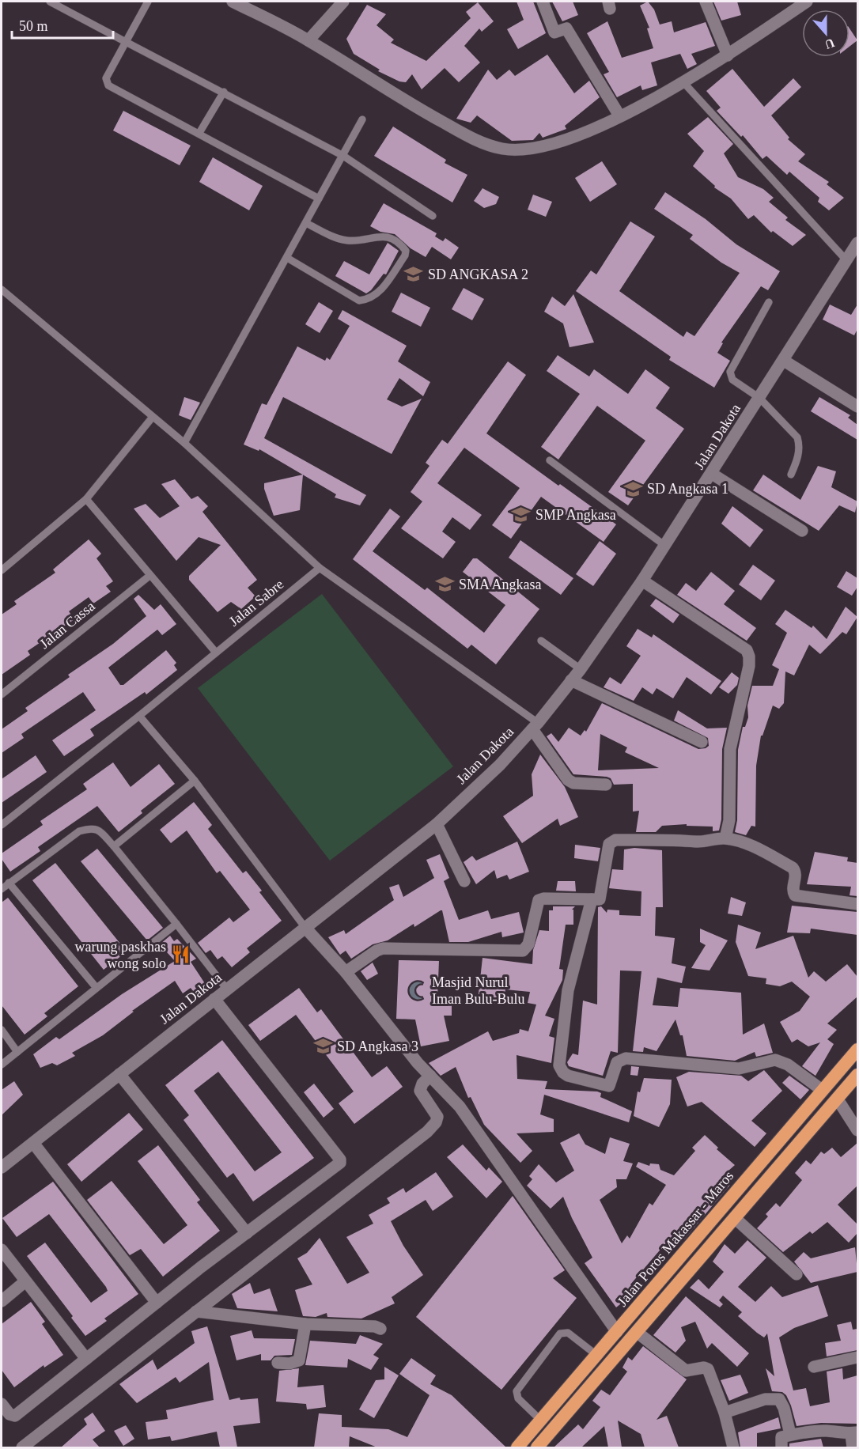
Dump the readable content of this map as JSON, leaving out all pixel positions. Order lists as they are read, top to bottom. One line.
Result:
{"streets":{"highway":["Jalan Poros Makassar - Maros"],"street":["Jalan Dakota"],"lane":["Jalan Sabre","Jalan Cassa"]},"places":{"school or university":["SD ANGKASA 2","SD Angkasa 1","SMP Angkasa","SMA Angkasa","SD Angkasa 3"],"restaurant":["warung paskhas wong solo"],"mosque":["Masjid Nurul Iman Bulu-Bulu"]},"scale_bar":"50 m","north":"bottom"}
